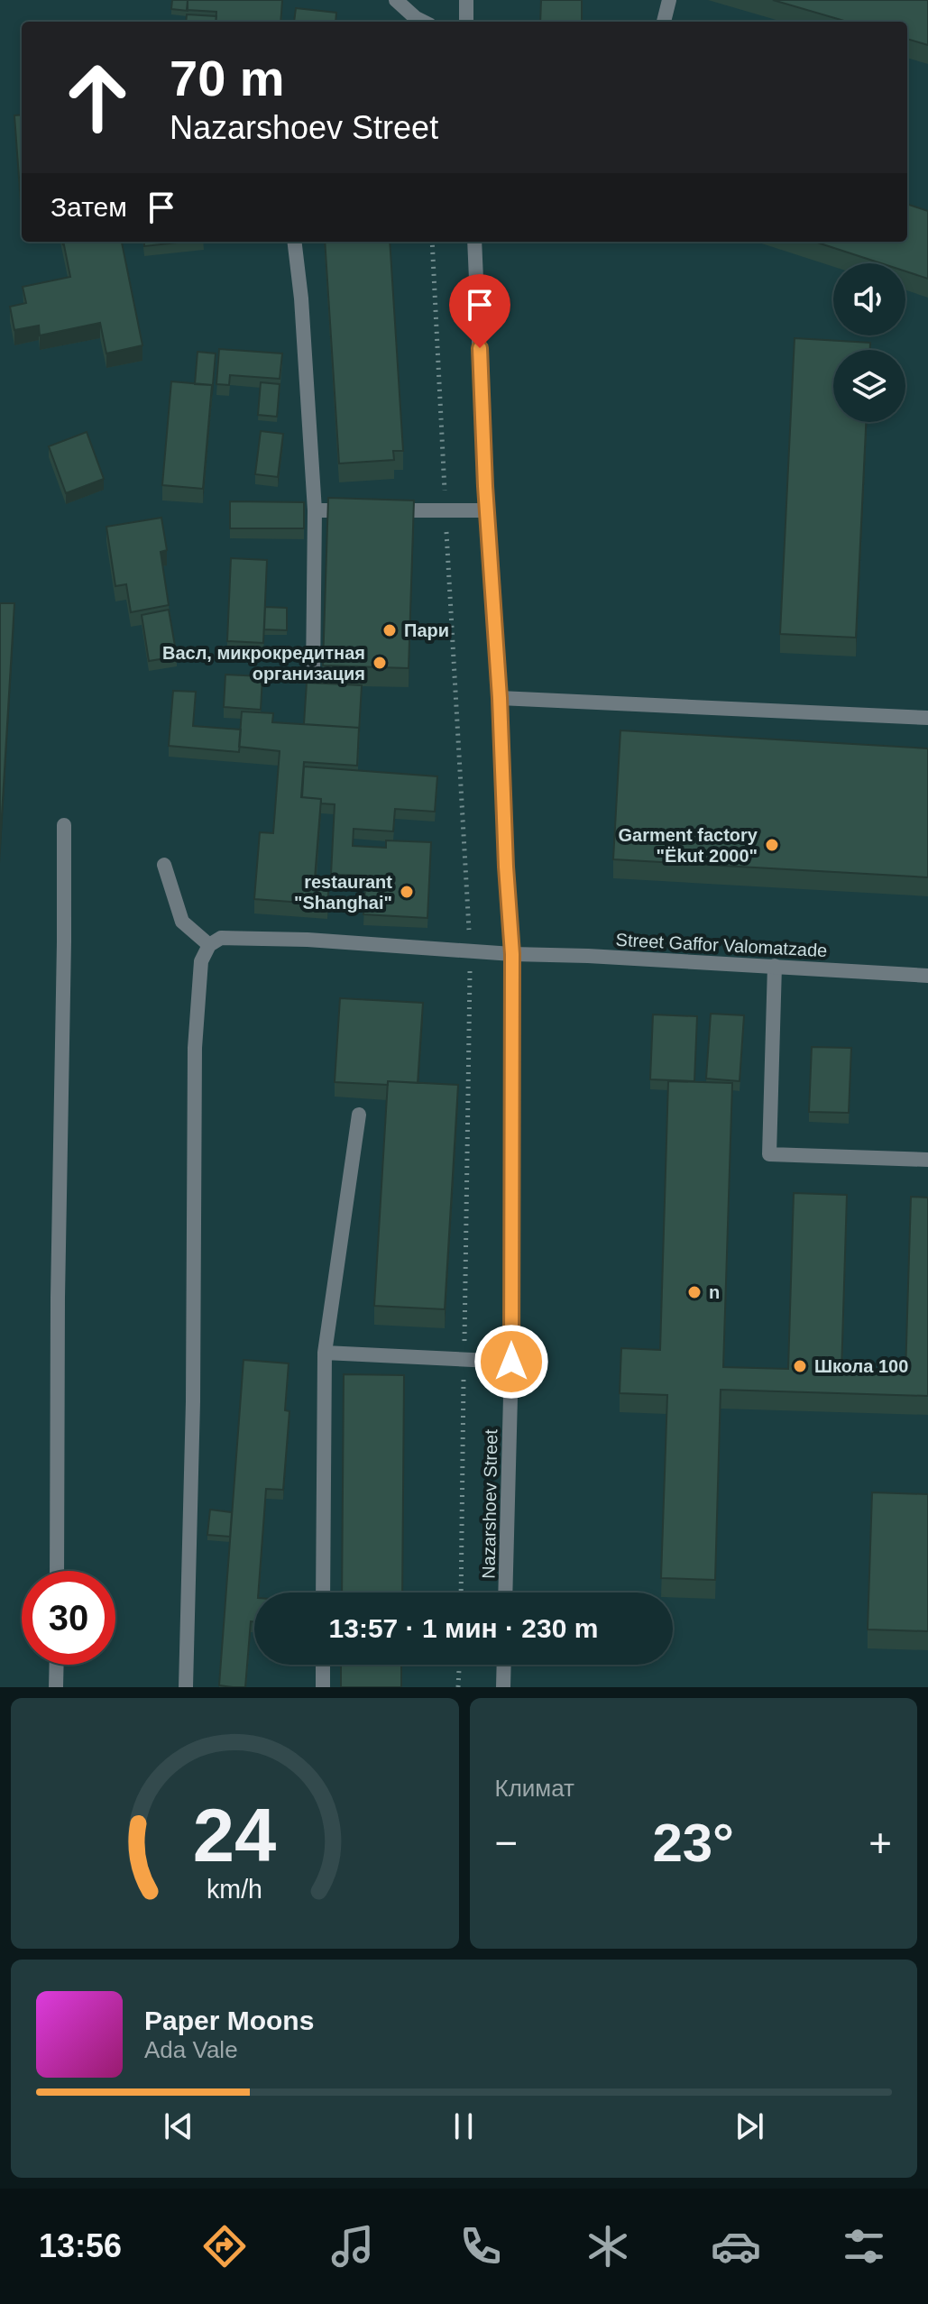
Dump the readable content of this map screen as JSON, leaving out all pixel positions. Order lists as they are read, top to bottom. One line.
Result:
{"streets":{"street":["Street Gaffor Valomatzade","Nazarshoev Street"]},"crossings":[["Street Gaffor Valomatzade","Nazarshoev Street"]],"places":["Пари","Васл, микрокредитная организация","Garment factory \"Ёkut 2000\"","restaurant \"Shanghai\"","n","Школа 100"],"page":{"turn":["70 m","Nazarshoev Street"],"then":"Затем","limit":"30","trip":"13:57 · 1 мин · 230 m","tile":"Климат","heat":["−","23°","+"],"song":["Paper Moons","Ada Vale"],"tabs":"13:56","gauge":["24","km/h"]}}
